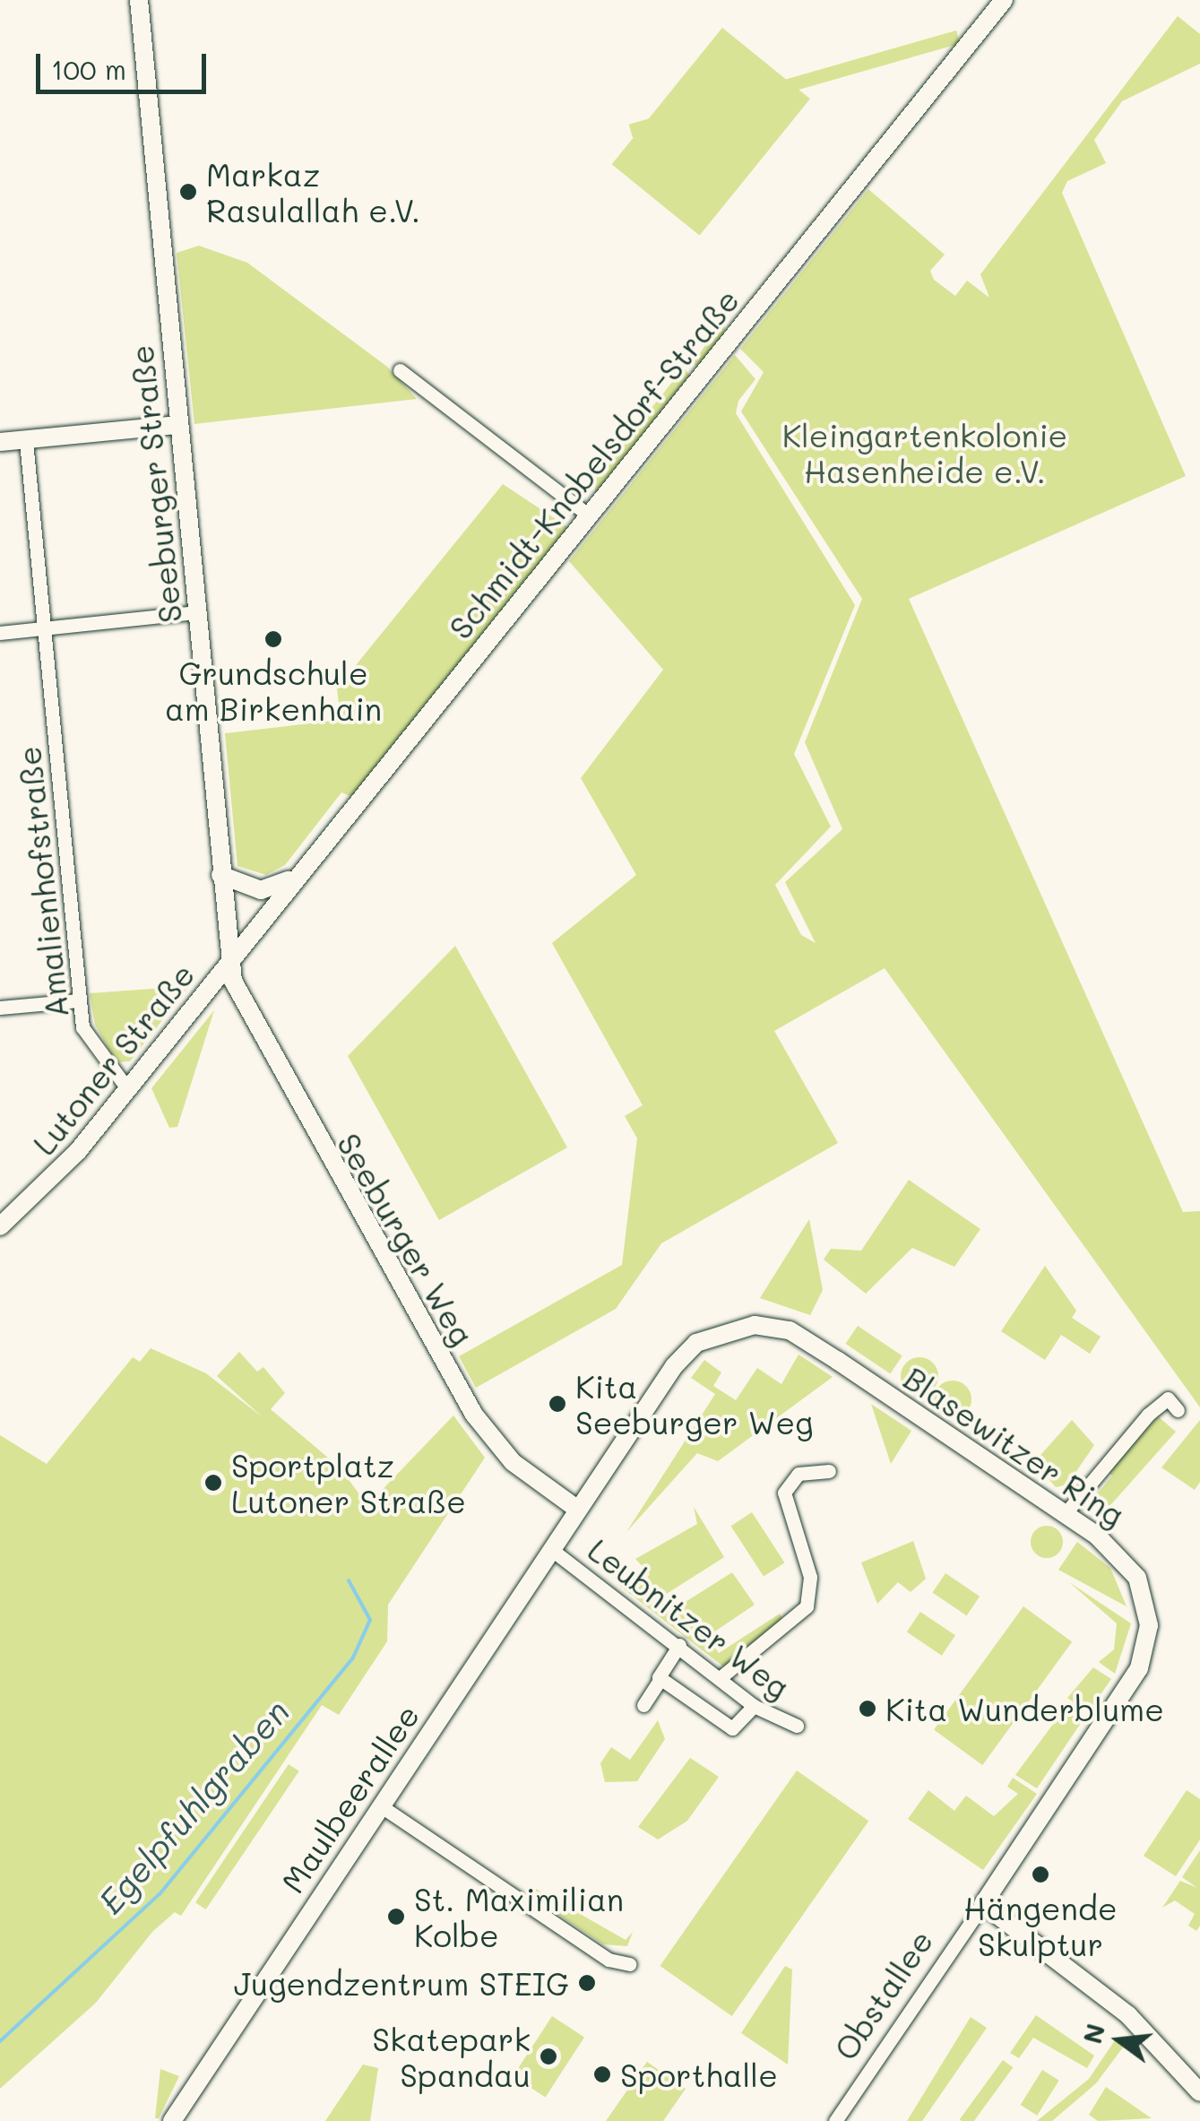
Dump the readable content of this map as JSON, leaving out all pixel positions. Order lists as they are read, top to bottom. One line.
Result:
{"streets":{"street":["Schmidt-Knobelsdorf-Straße","Seeburger Straße","Amalienhofstraße","Lutoner Straße","Seeburger Weg","Blasewitzer Ring","Leubnitzer Weg","Maulbeerallee","Obstallee"]},"crossings":[["Schmidt-Knobelsdorf-Straße","Seeburger Straße"],["Schmidt-Knobelsdorf-Straße","Lutoner Straße"],["Schmidt-Knobelsdorf-Straße","Seeburger Weg"],["Seeburger Straße","Lutoner Straße"],["Seeburger Straße","Seeburger Weg"],["Amalienhofstraße","Lutoner Straße"],["Lutoner Straße","Seeburger Weg"],["Seeburger Weg","Blasewitzer Ring"],["Seeburger Weg","Maulbeerallee"],["Blasewitzer Ring","Maulbeerallee"],["Blasewitzer Ring","Obstallee"],["Leubnitzer Weg","Maulbeerallee"]],"water":["Egelpfuhlgraben"],"parks":["Kleingartenkolonie Hasenheide e.V."],"places":["Markaz Rasulallah e.V.","Grundschule am Birkenhain","Kita Seeburger Weg","Sportplatz Lutoner Straße","Kita Wunderblume","Hängende Skulptur","St. Maximilian Kolbe","Jugendzentrum STEIG","Skatepark Spandau","Sporthalle"],"scale_bar":"100 m","north":"left"}
